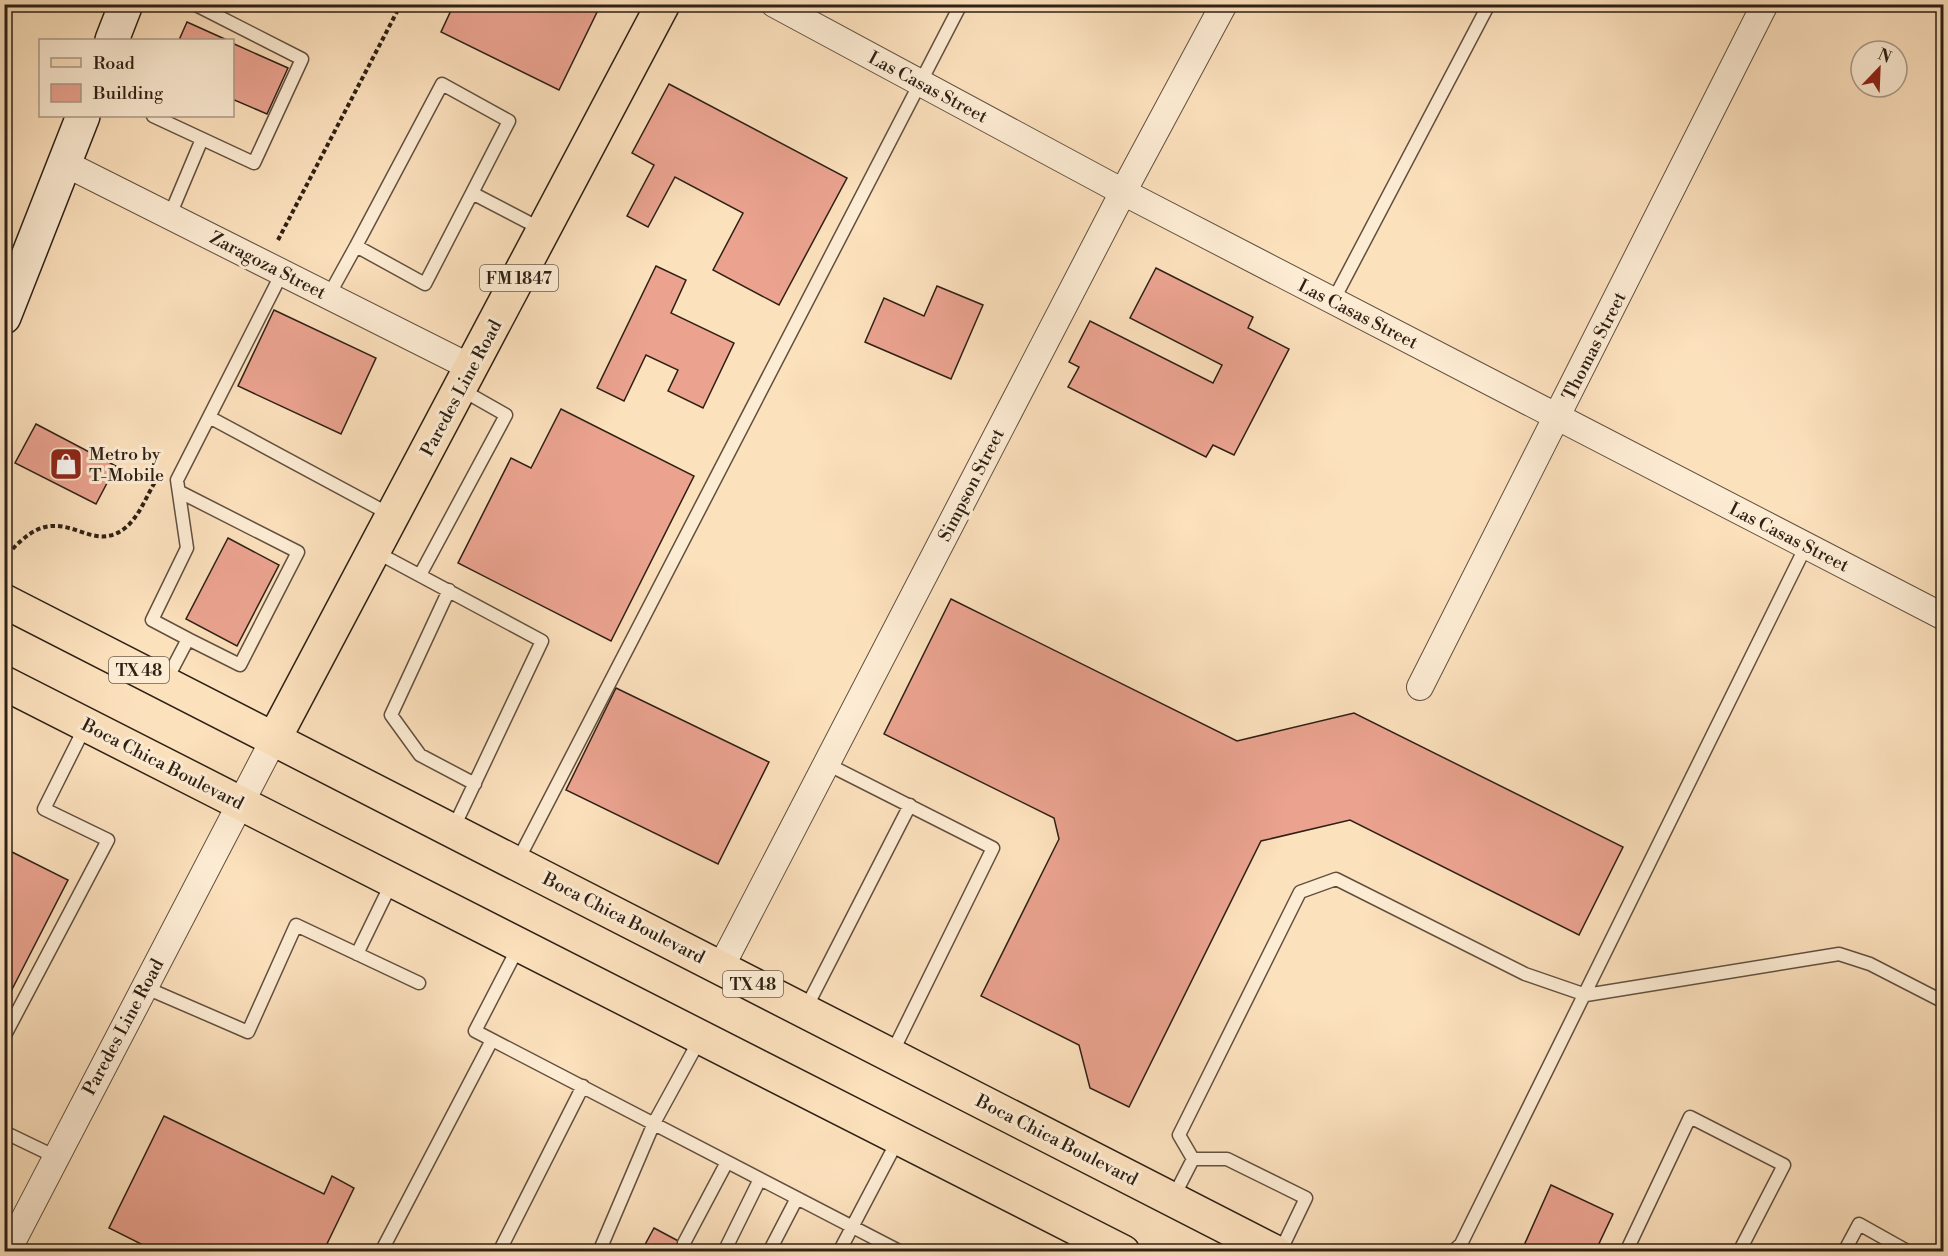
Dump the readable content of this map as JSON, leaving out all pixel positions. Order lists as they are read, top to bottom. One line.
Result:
{"streets":{"main road":["FM 1847","Paredes Line Road","TX 48","Boca Chica Boulevard"],"street":["Las Casas Street","Zaragoza Street","Thomas Street","Simpson Street"]},"crossings":[["Las Casas Street","Thomas Street"],["Las Casas Street","Simpson Street"],["Zaragoza Street","Paredes Line Road"],["Paredes Line Road","Boca Chica Boulevard"],["Simpson Street","Boca Chica Boulevard"]],"places":{"shop":["Metro by T-Mobile"]},"legend":["Road","Building"],"north":"top right"}
